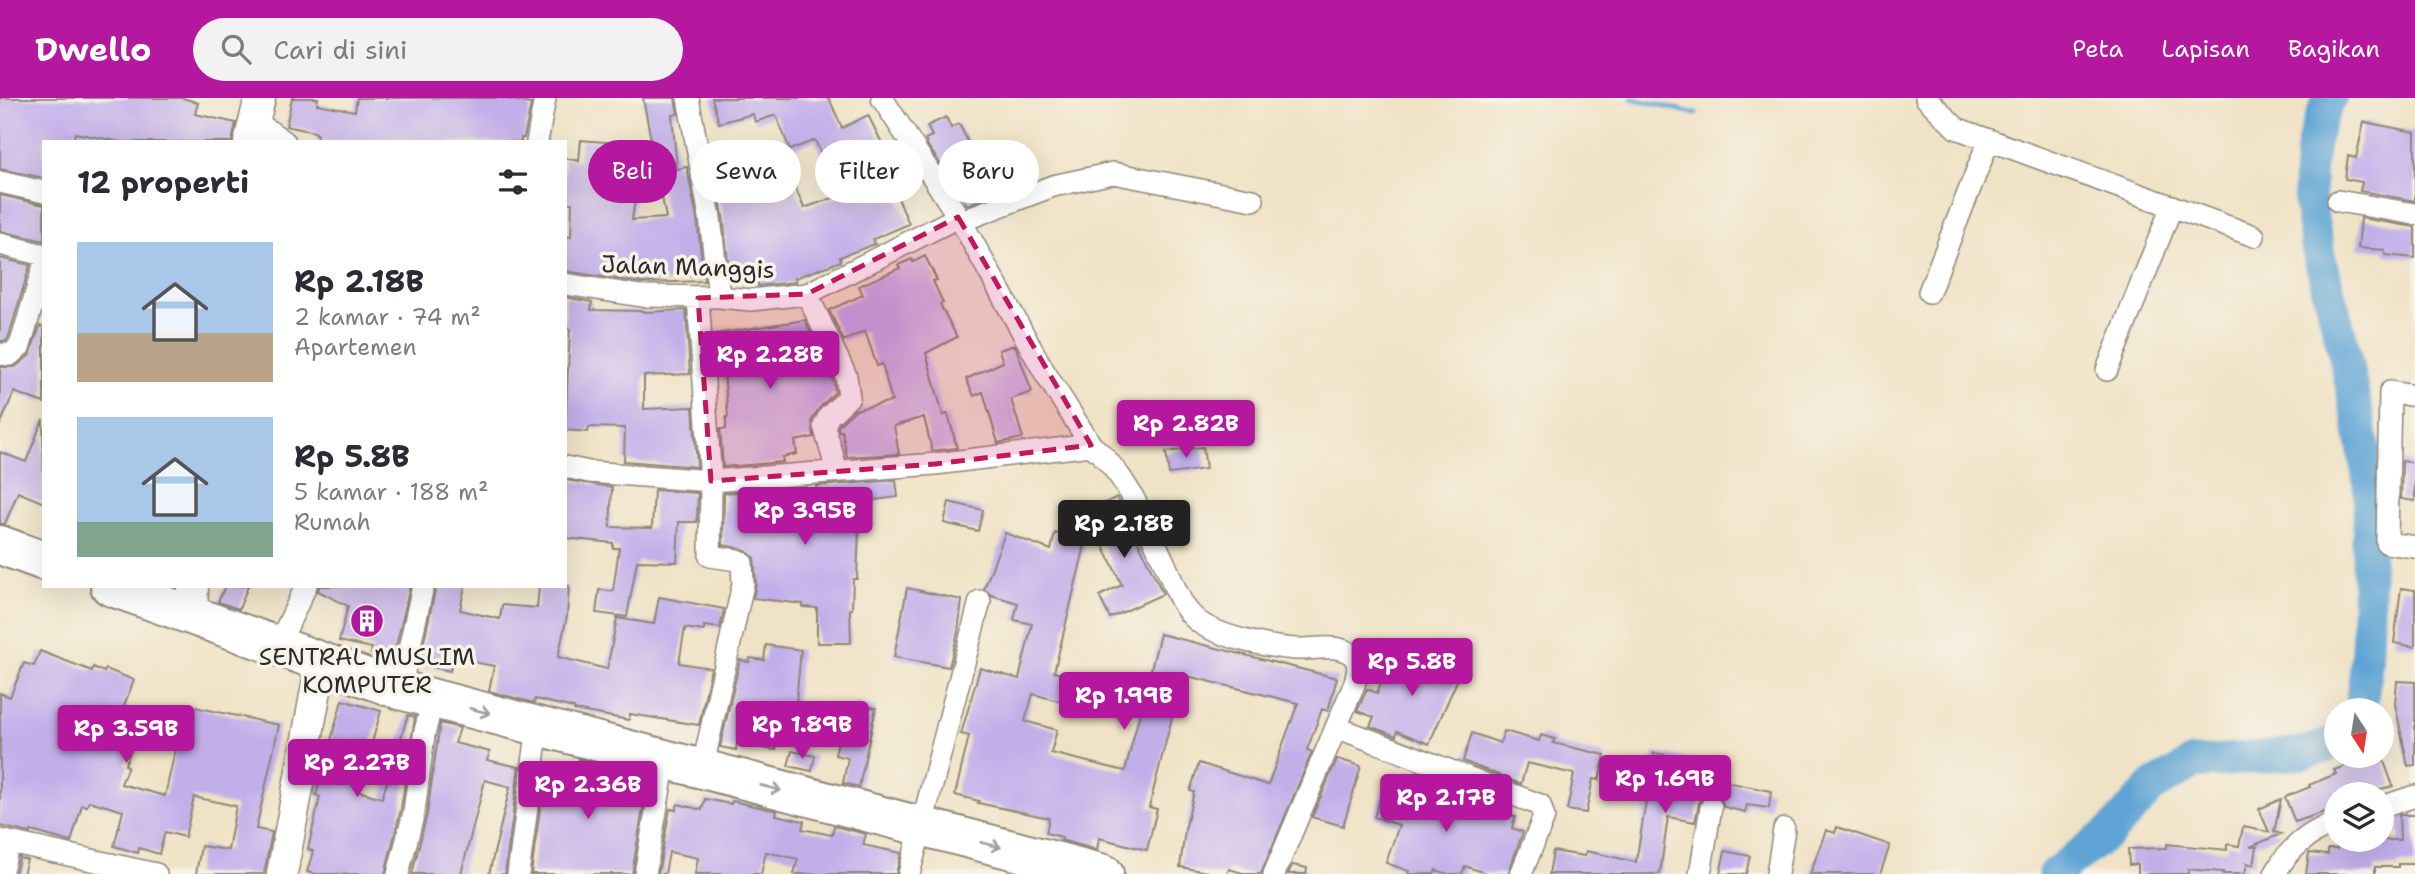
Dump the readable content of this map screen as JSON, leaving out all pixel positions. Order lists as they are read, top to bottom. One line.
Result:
{"streets":{"street":["Jalan Manggis"]},"places":{"building":["SENTRAL MUSLIM KOMPUTER"]},"north":"bottom","page":{"header":"Dwello","search":"Cari di sini","nav":["Peta","Lapisan","Bagikan"],"chip":["Beli","Sewa","Filter","Baru"],"heading":"12 properti","list":[{"name":"Rp 2.18B","note":"2 kamar · 74 m² · Apartemen"},{"name":"Rp 5.8B","note":"5 kamar · 188 m² · Rumah"}],"price":["Rp 2.28B","Rp 2.82B","Rp 3.95B","Rp 2.18B","Rp 5.8B","Rp 1.99B","Rp 1.89B","Rp 3.59B","Rp 2.27B","Rp 1.69B","Rp 2.36B","Rp 2.17B"]}}
